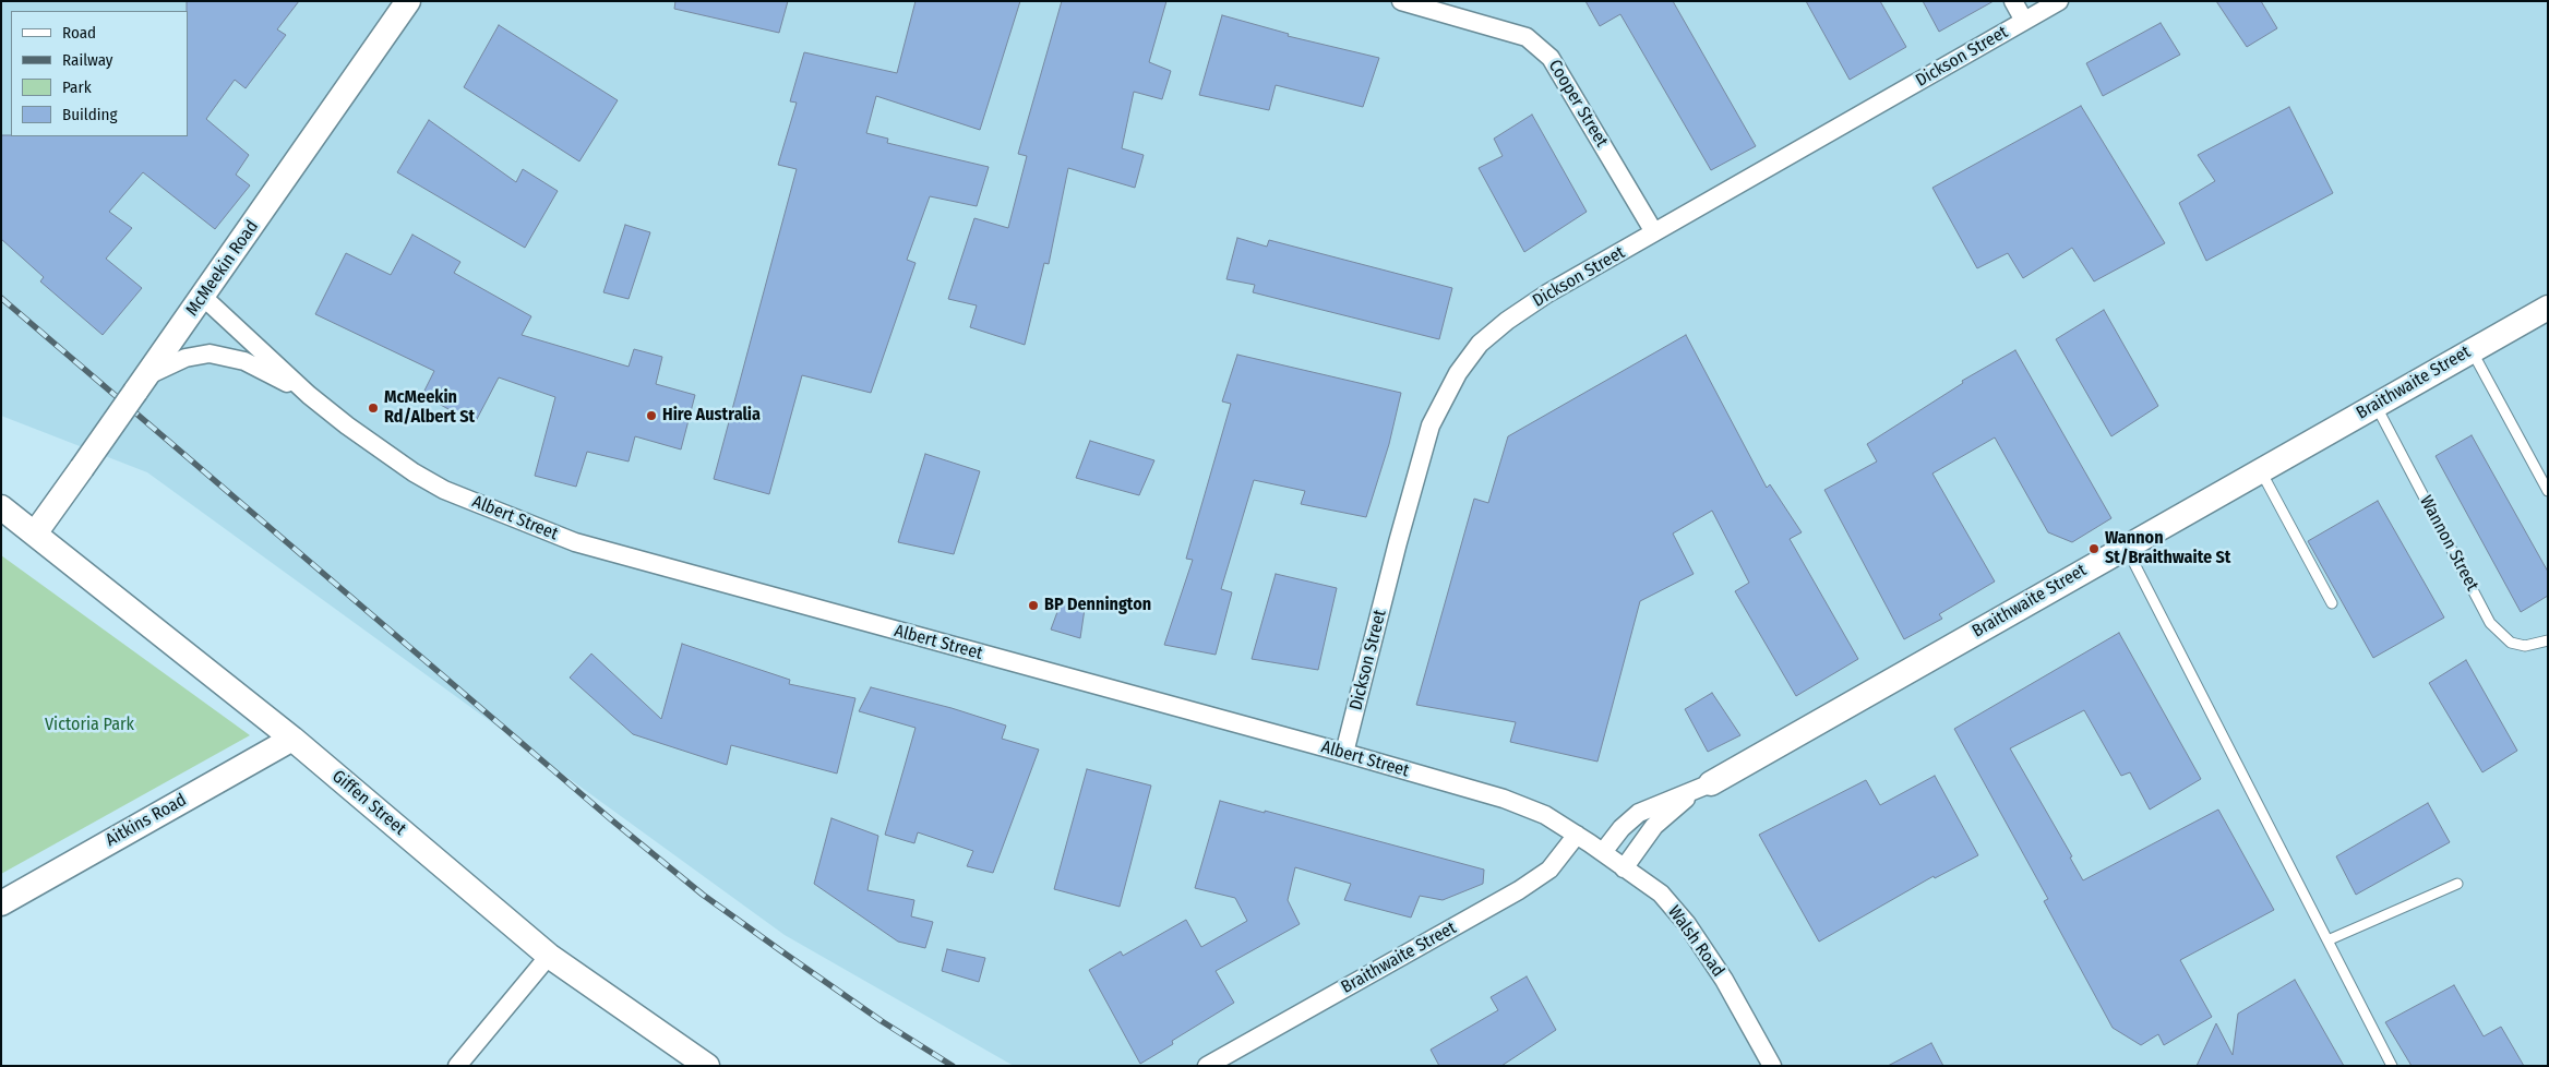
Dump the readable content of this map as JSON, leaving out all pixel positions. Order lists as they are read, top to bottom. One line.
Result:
{"streets":{"street":["Dickson Street","Cooper Street","McMeekin Road","Braithwaite Street","Albert Street","Giffen Street","Aitkins Road","Walsh Road"],"lane":["Wannon Street"]},"crossings":[["Dickson Street","Cooper Street"],["Dickson Street","Albert Street"],["McMeekin Road","Albert Street"],["McMeekin Road","Giffen Street"],["Braithwaite Street","Albert Street"],["Braithwaite Street","Wannon Street"],["Braithwaite Street","Walsh Road"],["Albert Street","Walsh Road"],["Giffen Street","Aitkins Road"]],"parks":["Victoria Park"],"places":["McMeekin Rd/Albert St","Hire Australia","Wannon St/Braithwaite St","BP Dennington"],"legend":["Road","Railway","Park","Building"]}
